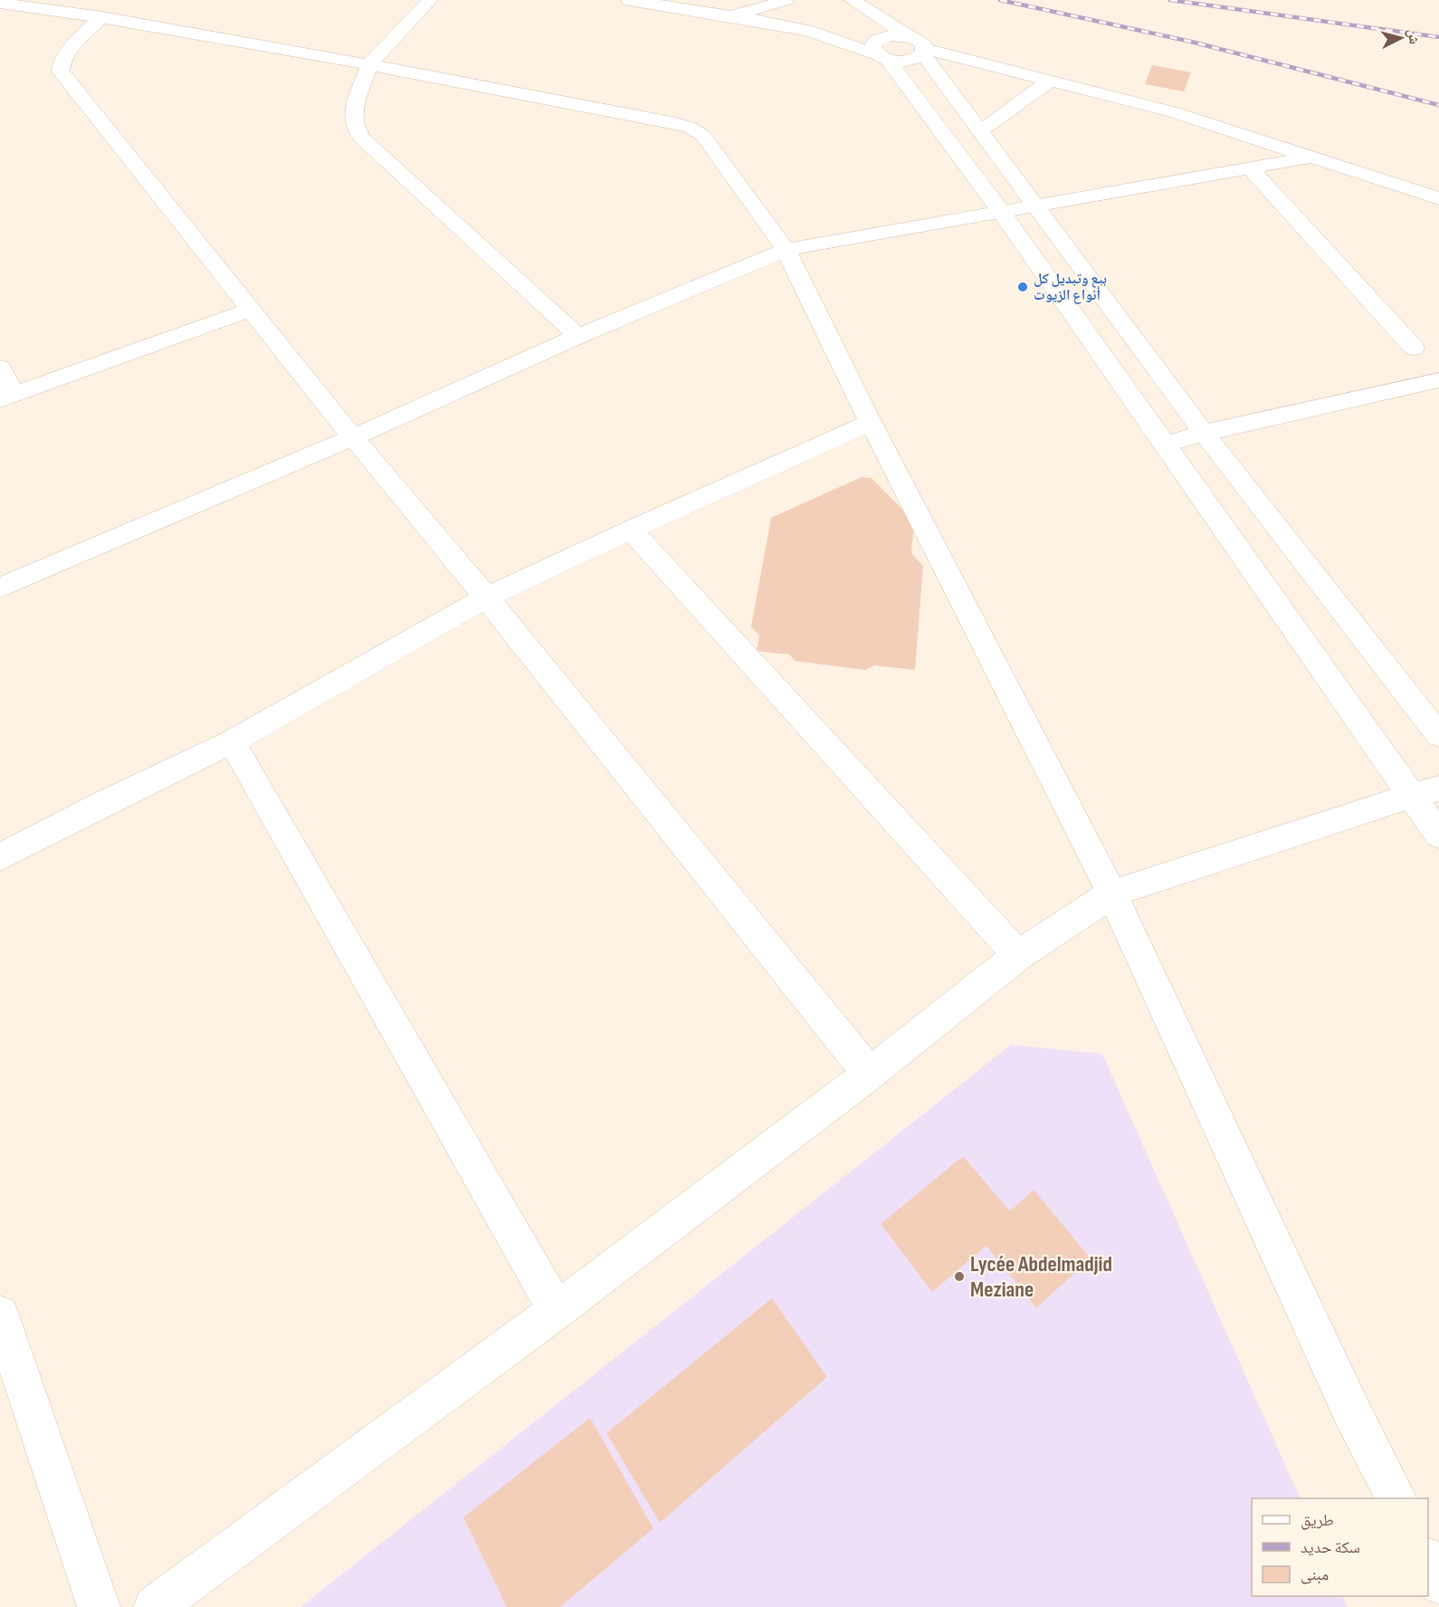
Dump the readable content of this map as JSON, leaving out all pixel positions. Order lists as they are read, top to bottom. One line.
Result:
{"places":["بيع وتبديل كل أنواع الزيوت","Lycée Abdelmadjid Meziane"],"legend":["طريق","سكة حديد","مبنى"],"north":"right"}
